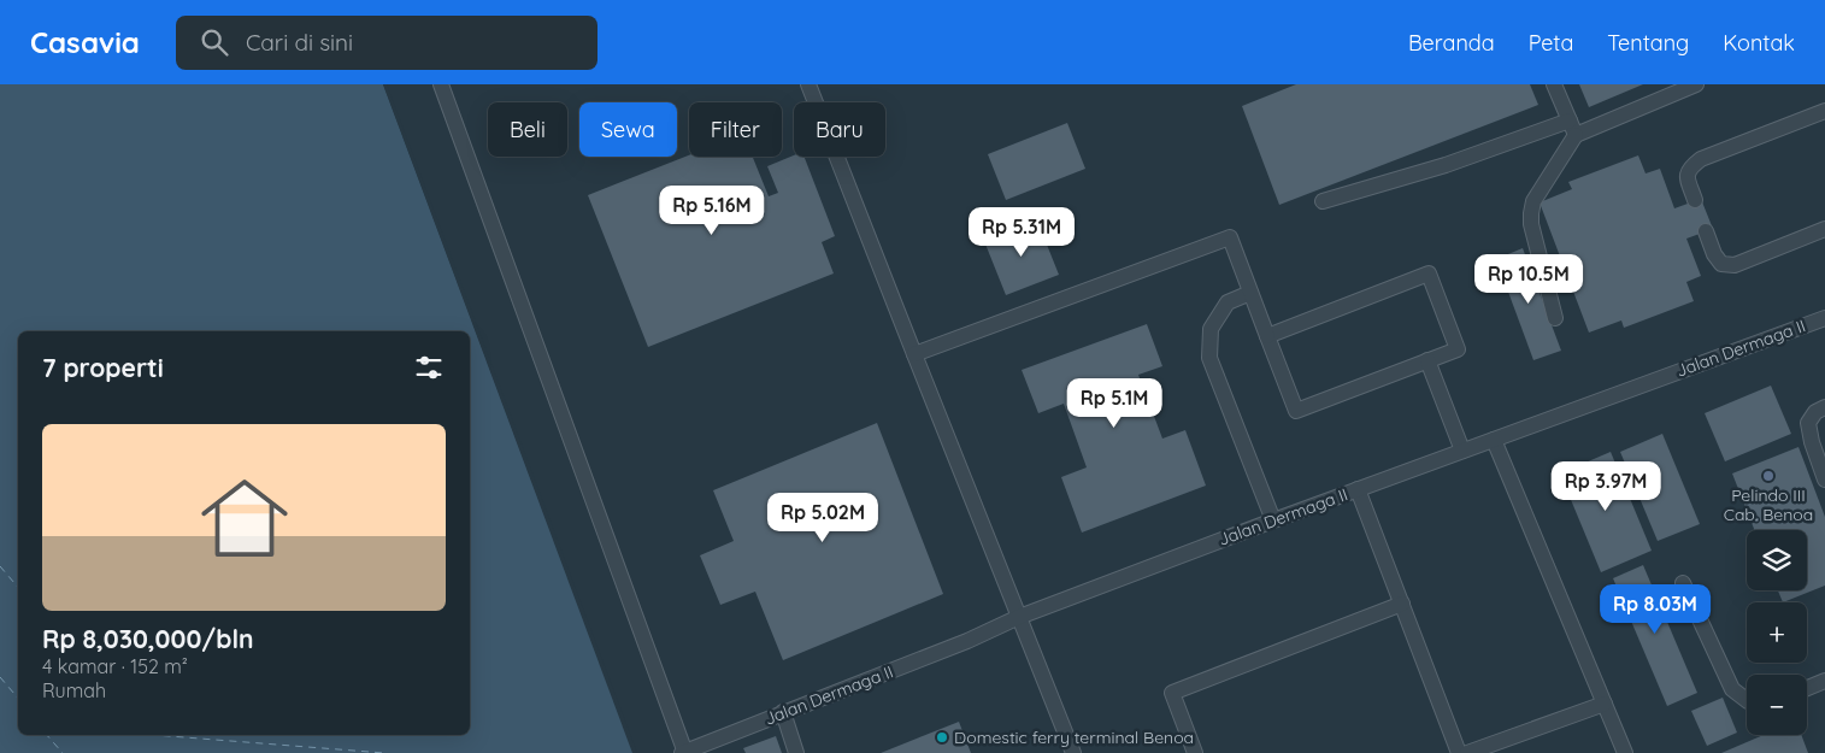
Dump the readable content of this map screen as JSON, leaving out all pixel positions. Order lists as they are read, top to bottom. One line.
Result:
{"streets":{"lane":["Jalan Dermaga II"]},"places":["Pelindo III Cab. Benoa","Domestic ferry terminal Benoa"],"page":{"header":"Casavia","search":"Cari di sini","nav":["Beranda","Peta","Tentang","Kontak"],"chip":["Beli","Sewa","Filter","Baru"],"price":["Rp 5.16M","Rp 5.31M","Rp 10.5M","Rp 5.1M","Rp 3.97M","Rp 5.02M","Rp 8.03M"],"heading":"7 properti","list":[{"name":"Rp 8,030,000/bln","note":"4 kamar · 152 m² · Rumah"}],"map_buttons":["+","−"]}}
